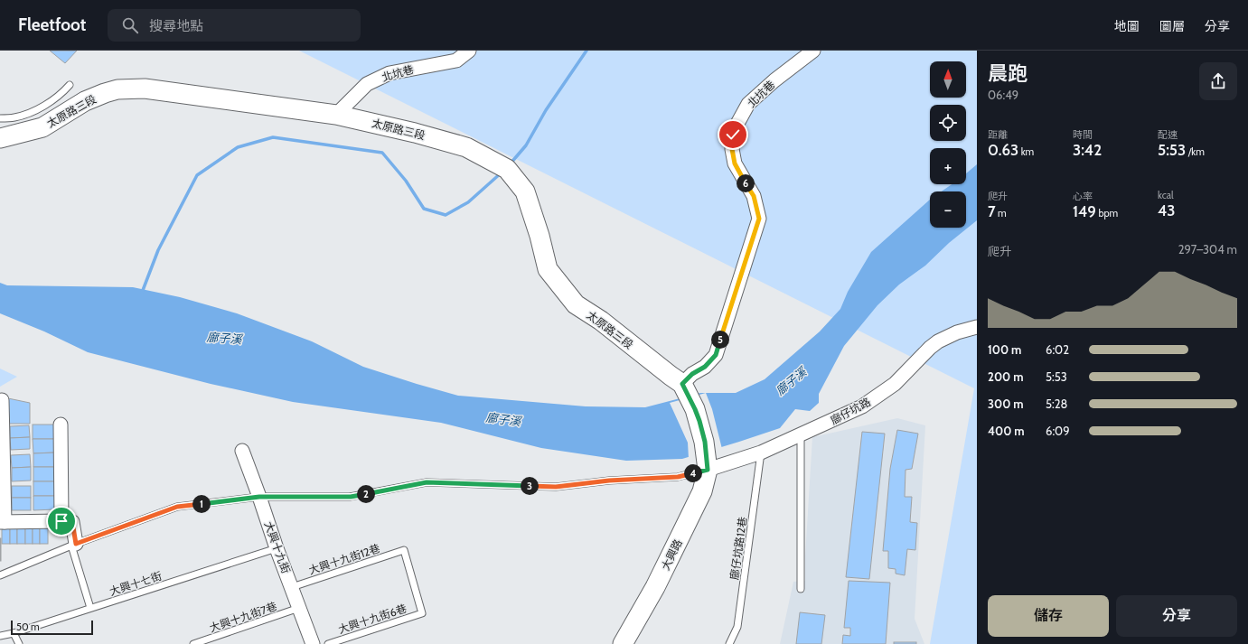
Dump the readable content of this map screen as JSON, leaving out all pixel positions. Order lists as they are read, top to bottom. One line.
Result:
{"streets":{"main road":["太原路三段","大興路"],"street":["北坑巷","廍仔坑路","大興十九街"],"lane":["廍仔坑路12巷","大興十九街12巷","大興十七街","大興十九街7巷","大興十九街6巷"]},"crossings":[["北坑巷","太原路三段"],["北坑巷","大興路"],["太原路三段","大興路"],["廍仔坑路","廍仔坑路12巷"],["廍仔坑路","大興路"],["大興十九街","大興十九街12巷"],["大興十九街","大興十七街"],["大興十九街","大興十九街7巷"],["大興十九街12巷","大興十九街6巷"]],"water":["廍子溪"],"scale_bar":"50 m","north":"top","page":{"header":"Fleetfoot","search":"搜尋地點","nav":["地圖","圖層","分享"],"heading":["晨跑","06:49"],"map_buttons":["+","−"],"stats":[["距離","0.63 km"],["時間","3:42"],["配速","5:53 /km"],["爬升","7 m"],["心率","149 bpm"],["kcal","43"]],"pins":["6","5","4","3","2","1"],"chart":["爬升","297–304 m"],"list":[{"name":"100 m","note":"6:02"},{"name":"200 m","note":"5:53"},{"name":"300 m","note":"5:28"},{"name":"400 m","note":"6:09"}],"buttons":["儲存","分享"],"scale":"50 m"}}
